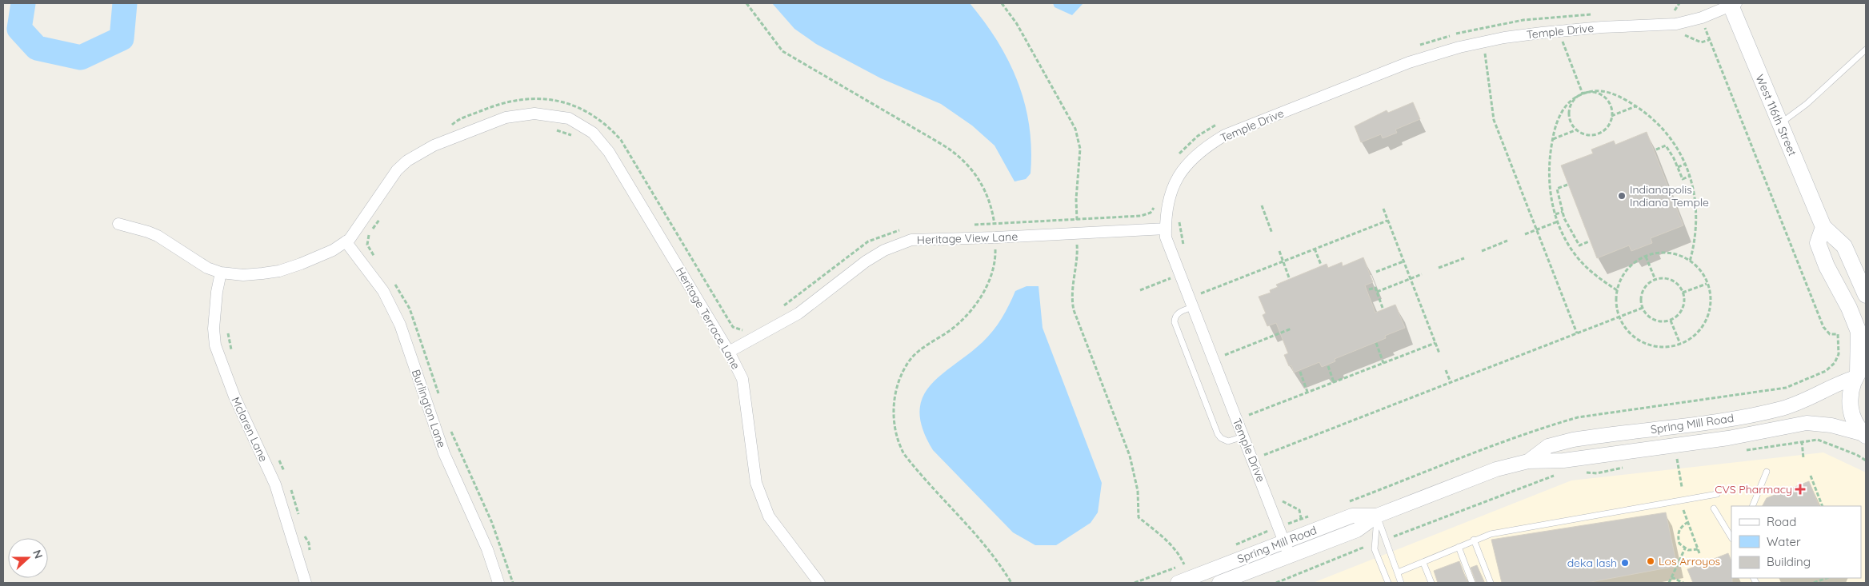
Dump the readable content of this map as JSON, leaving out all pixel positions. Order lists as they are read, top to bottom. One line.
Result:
{"streets":{"main road":["West 116th Street"],"street":["Temple Drive","Heritage View Lane","Heritage Terrace Lane","Burlington Lane","Spring Mill Road","Mclaren Lane"]},"crossings":[["Temple Drive","West 116th Street"],["Temple Drive","Heritage View Lane"],["Temple Drive","Spring Mill Road"],["Heritage View Lane","Heritage Terrace Lane"],["Heritage Terrace Lane","Burlington Lane"]],"places":{"other":["Indianapolis Indiana Temple","Los Arroyos","deka lash"],"health":["CVS Pharmacy"]},"legend":["Road","Water","Building"],"north":"right"}
